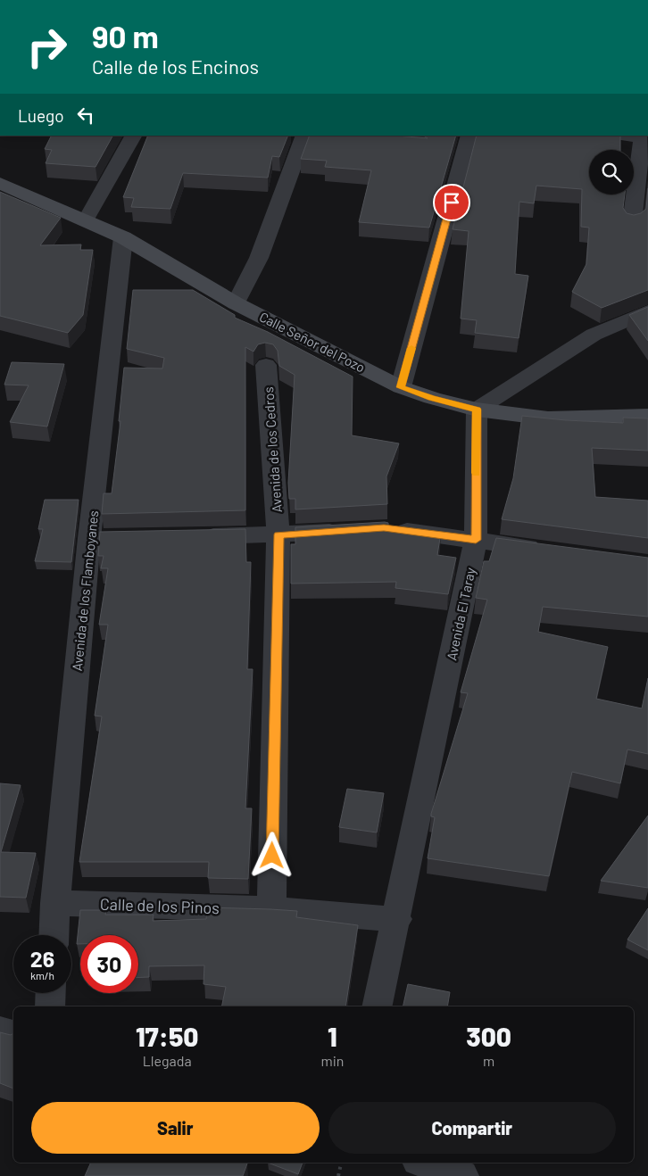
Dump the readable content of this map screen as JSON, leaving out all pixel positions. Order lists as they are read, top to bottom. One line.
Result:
{"streets":{"street":["Calle Señor del Pozo","Avenida de los Cedros","Avenida de los Flamboyanes","Avenida El Taray","Calle de los Pinos"]},"crossings":[["Calle Señor del Pozo","Avenida de los Flamboyanes"],["Calle Señor del Pozo","Avenida El Taray"],["Avenida de los Cedros","Calle de los Pinos"],["Avenida de los Flamboyanes","Calle de los Pinos"],["Avenida El Taray","Calle de los Pinos"]],"page":{"turn":["90 m","Calle de los Encinos"],"then":"Luego","speed":"26 km/h","limit":"30","eta":["17:50","Llegada","1","min","300","m"],"buttons":["Salir","Compartir"]}}
